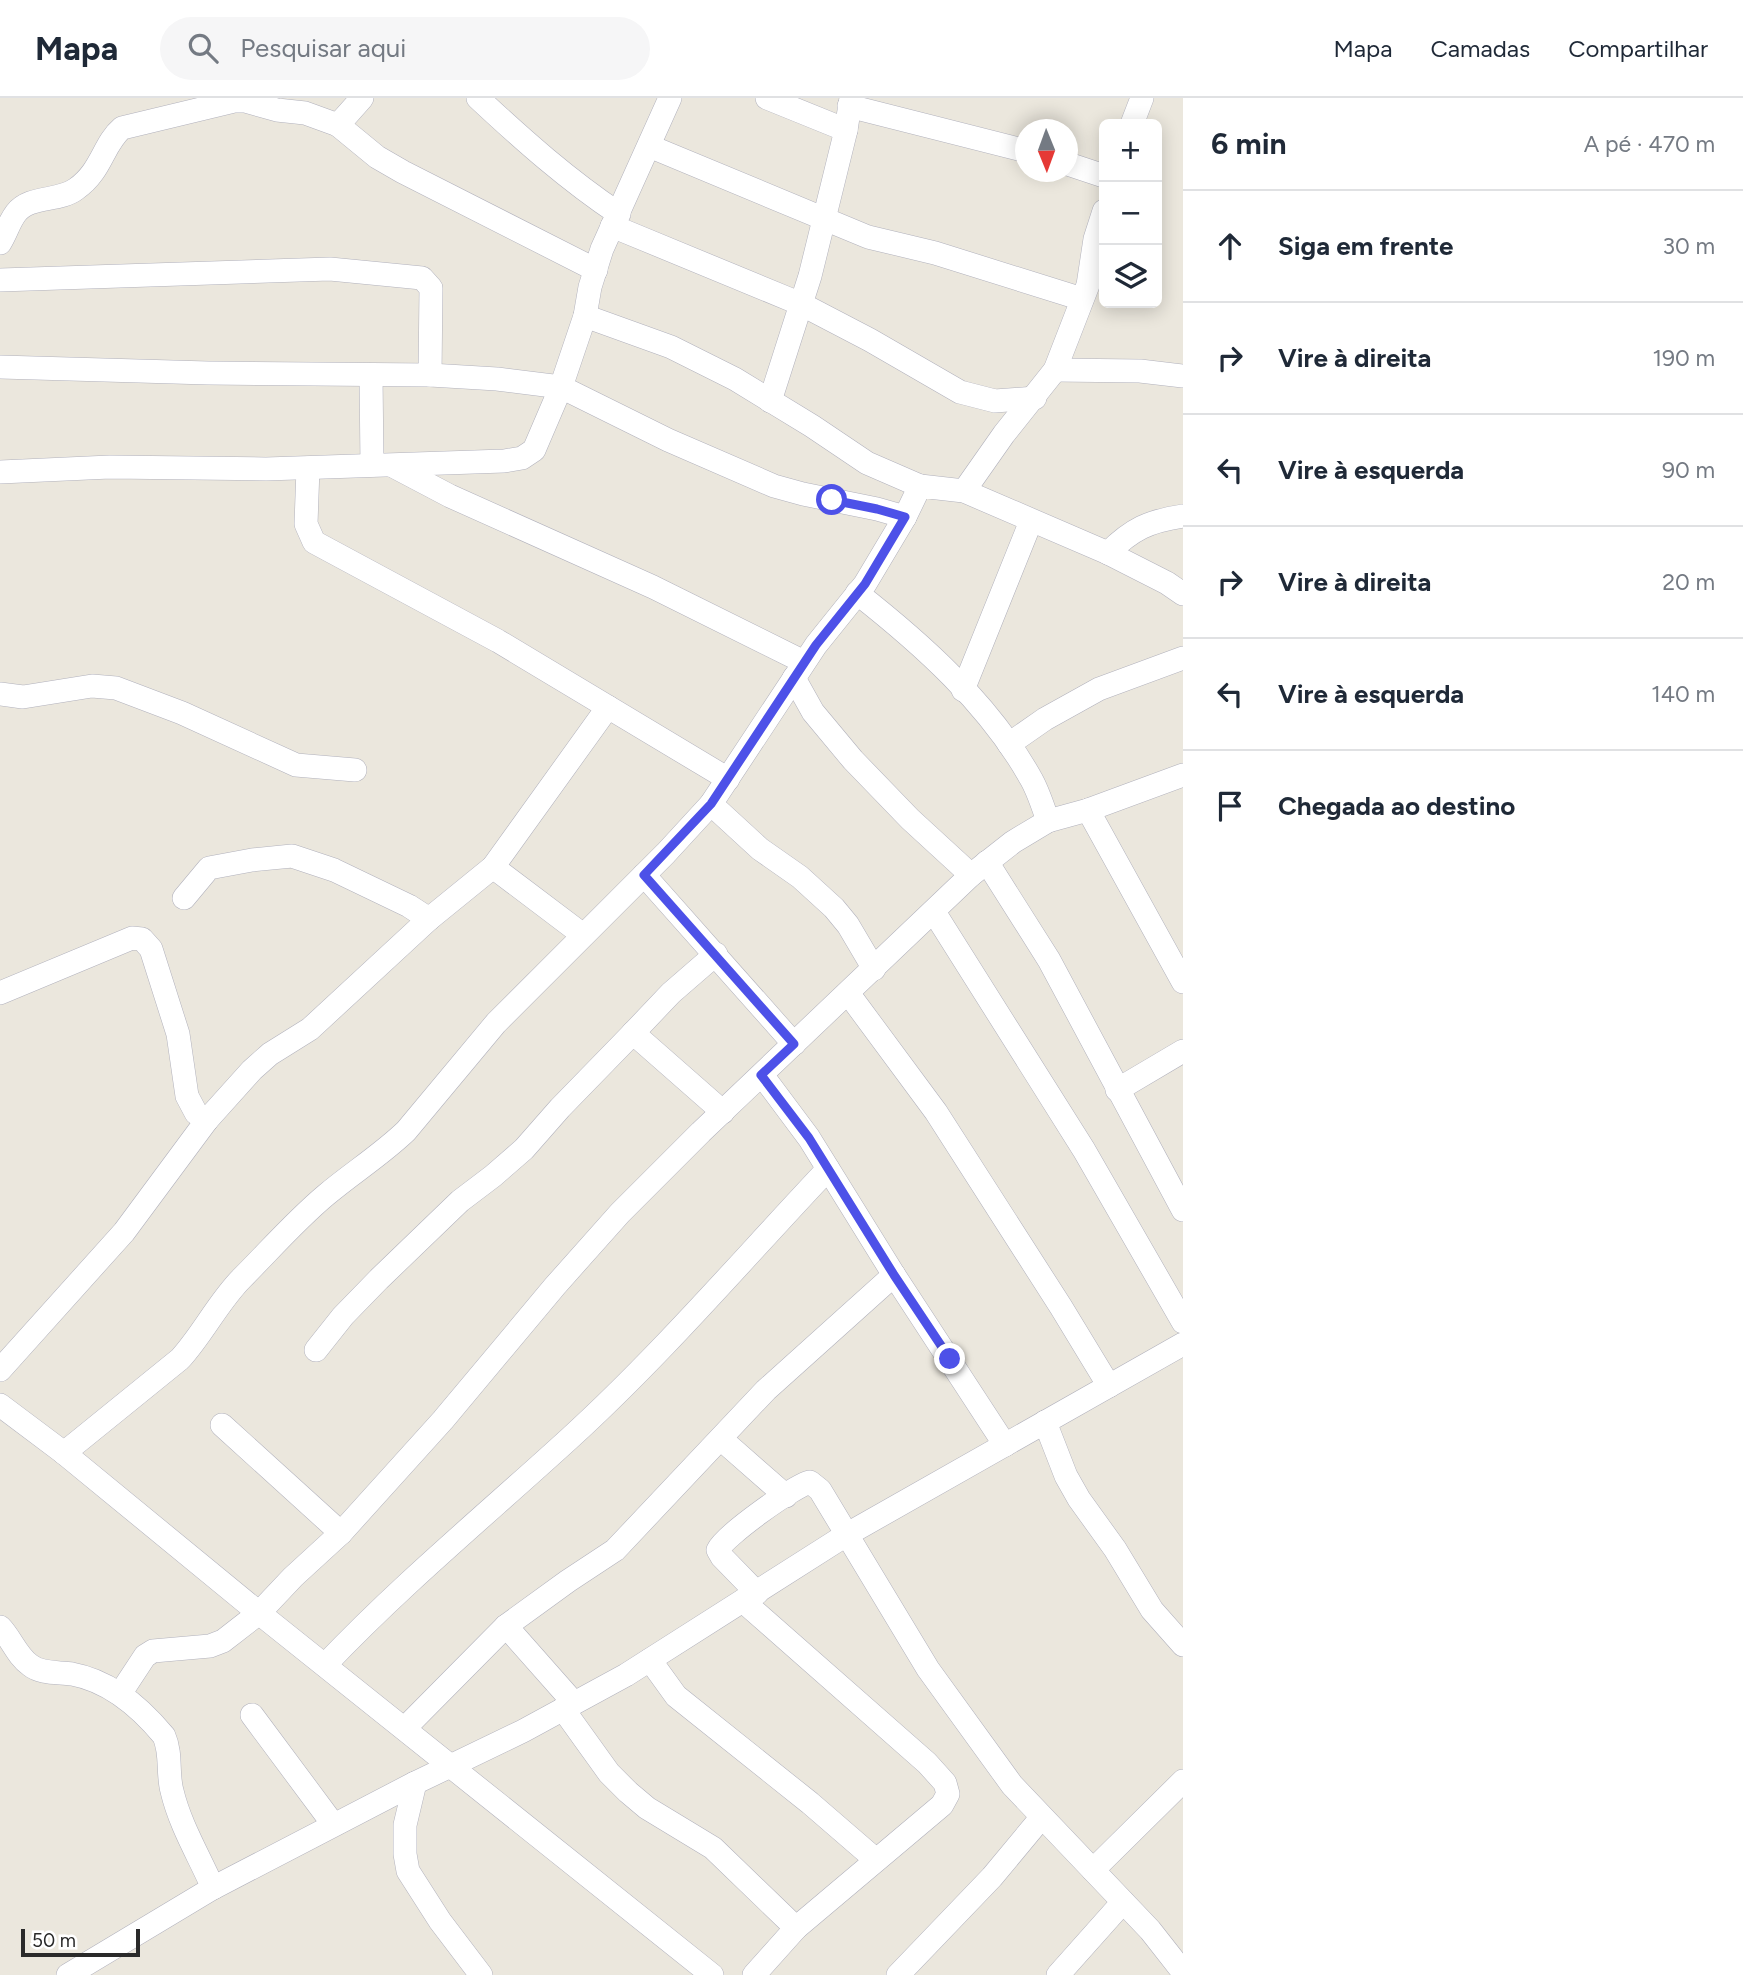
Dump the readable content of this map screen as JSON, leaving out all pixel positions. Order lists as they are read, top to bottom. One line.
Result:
{"scale_bar":"50 m","north":"bottom","page":{"header":"Mapa","search":"Pesquisar aqui","nav":["Mapa","Camadas","Compartilhar"],"heading":["6 min","A pé · 470 m"],"map_buttons":["+","−"],"list":[["Siga em frente","30 m"],["Vire à direita","190 m"],["Vire à esquerda","90 m"],["Vire à direita","20 m"],["Vire à esquerda","140 m"],"Chegada ao destino"],"scale":"50 m"}}
